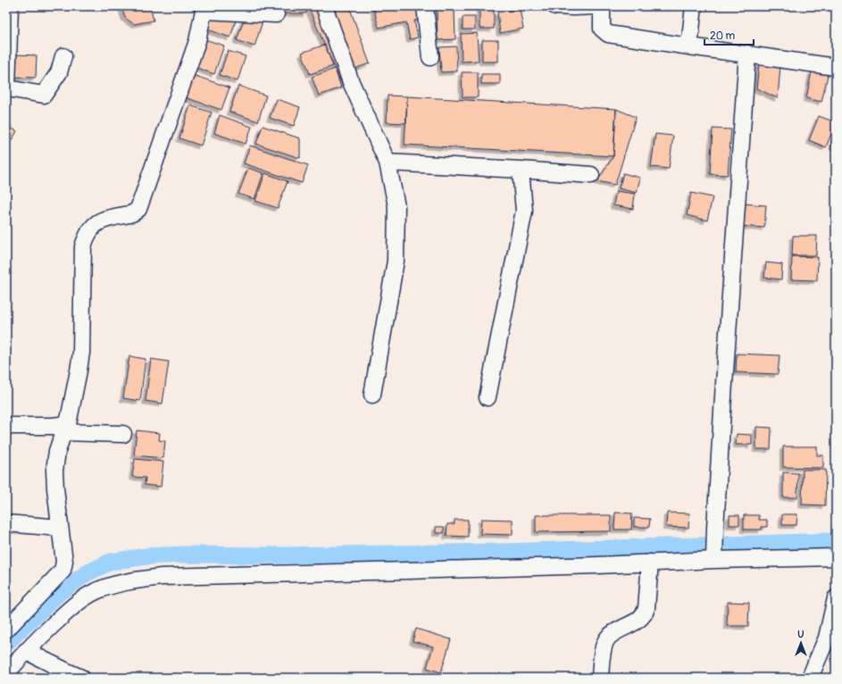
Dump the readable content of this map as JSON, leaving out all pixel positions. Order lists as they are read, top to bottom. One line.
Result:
{"scale_bar":"20 m","north":"top"}
